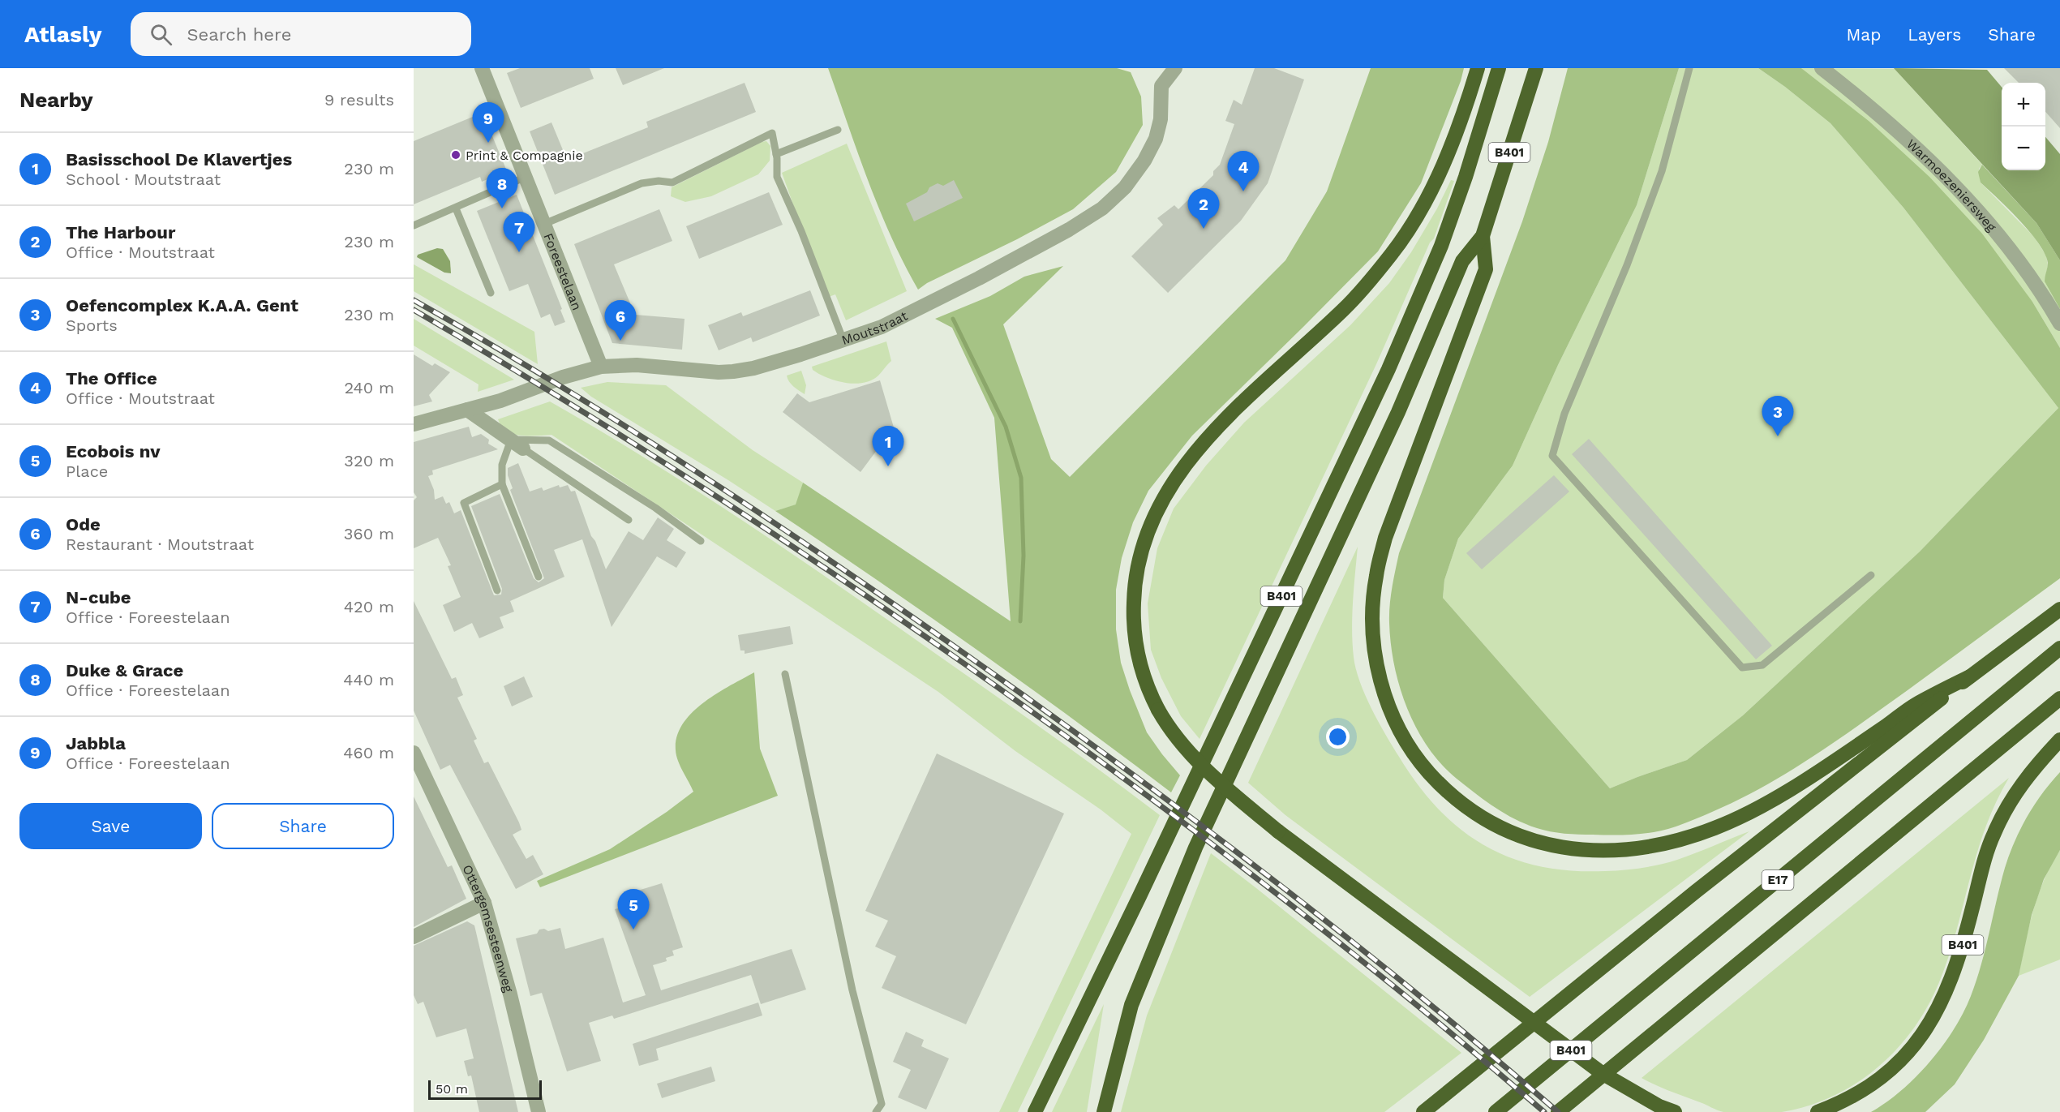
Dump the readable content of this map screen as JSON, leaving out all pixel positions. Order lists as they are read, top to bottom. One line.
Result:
{"streets":{"highway":["B401","E17"],"street":["Warmoezeniersweg","Foreestelaan","Moutstraat","Ottergemsesteenweg"]},"crossings":[["Foreestelaan","Moutstraat"]],"places":["Print & Compagnie"],"scale_bar":"50 m","page":{"header":"Atlasly","search":"Search here","nav":["Map","Layers","Share"],"heading":["Nearby","9 results"],"map_buttons":["+","−"],"pins":["9","4","8","2","7","6","3","1","5"],"list":[{"mark":"1","name":"Basisschool De Klavertjes","note":"School · Moutstraat","value":"230 m"},{"mark":"2","name":"The Harbour","note":"Office · Moutstraat","value":"230 m"},{"mark":"3","name":"Oefencomplex K.A.A. Gent","note":"Sports","value":"230 m"},{"mark":"4","name":"The Office","note":"Office · Moutstraat","value":"240 m"},{"mark":"5","name":"Ecobois nv","note":"Place","value":"320 m"},{"mark":"6","name":"Ode","note":"Restaurant · Moutstraat","value":"360 m"},{"mark":"7","name":"N-cube","note":"Office · Foreestelaan","value":"420 m"},{"mark":"8","name":"Duke & Grace","note":"Office · Foreestelaan","value":"440 m"},{"mark":"9","name":"Jabbla","note":"Office · Foreestelaan","value":"460 m"}],"buttons":["Save","Share"],"scale":"50 m"}}
